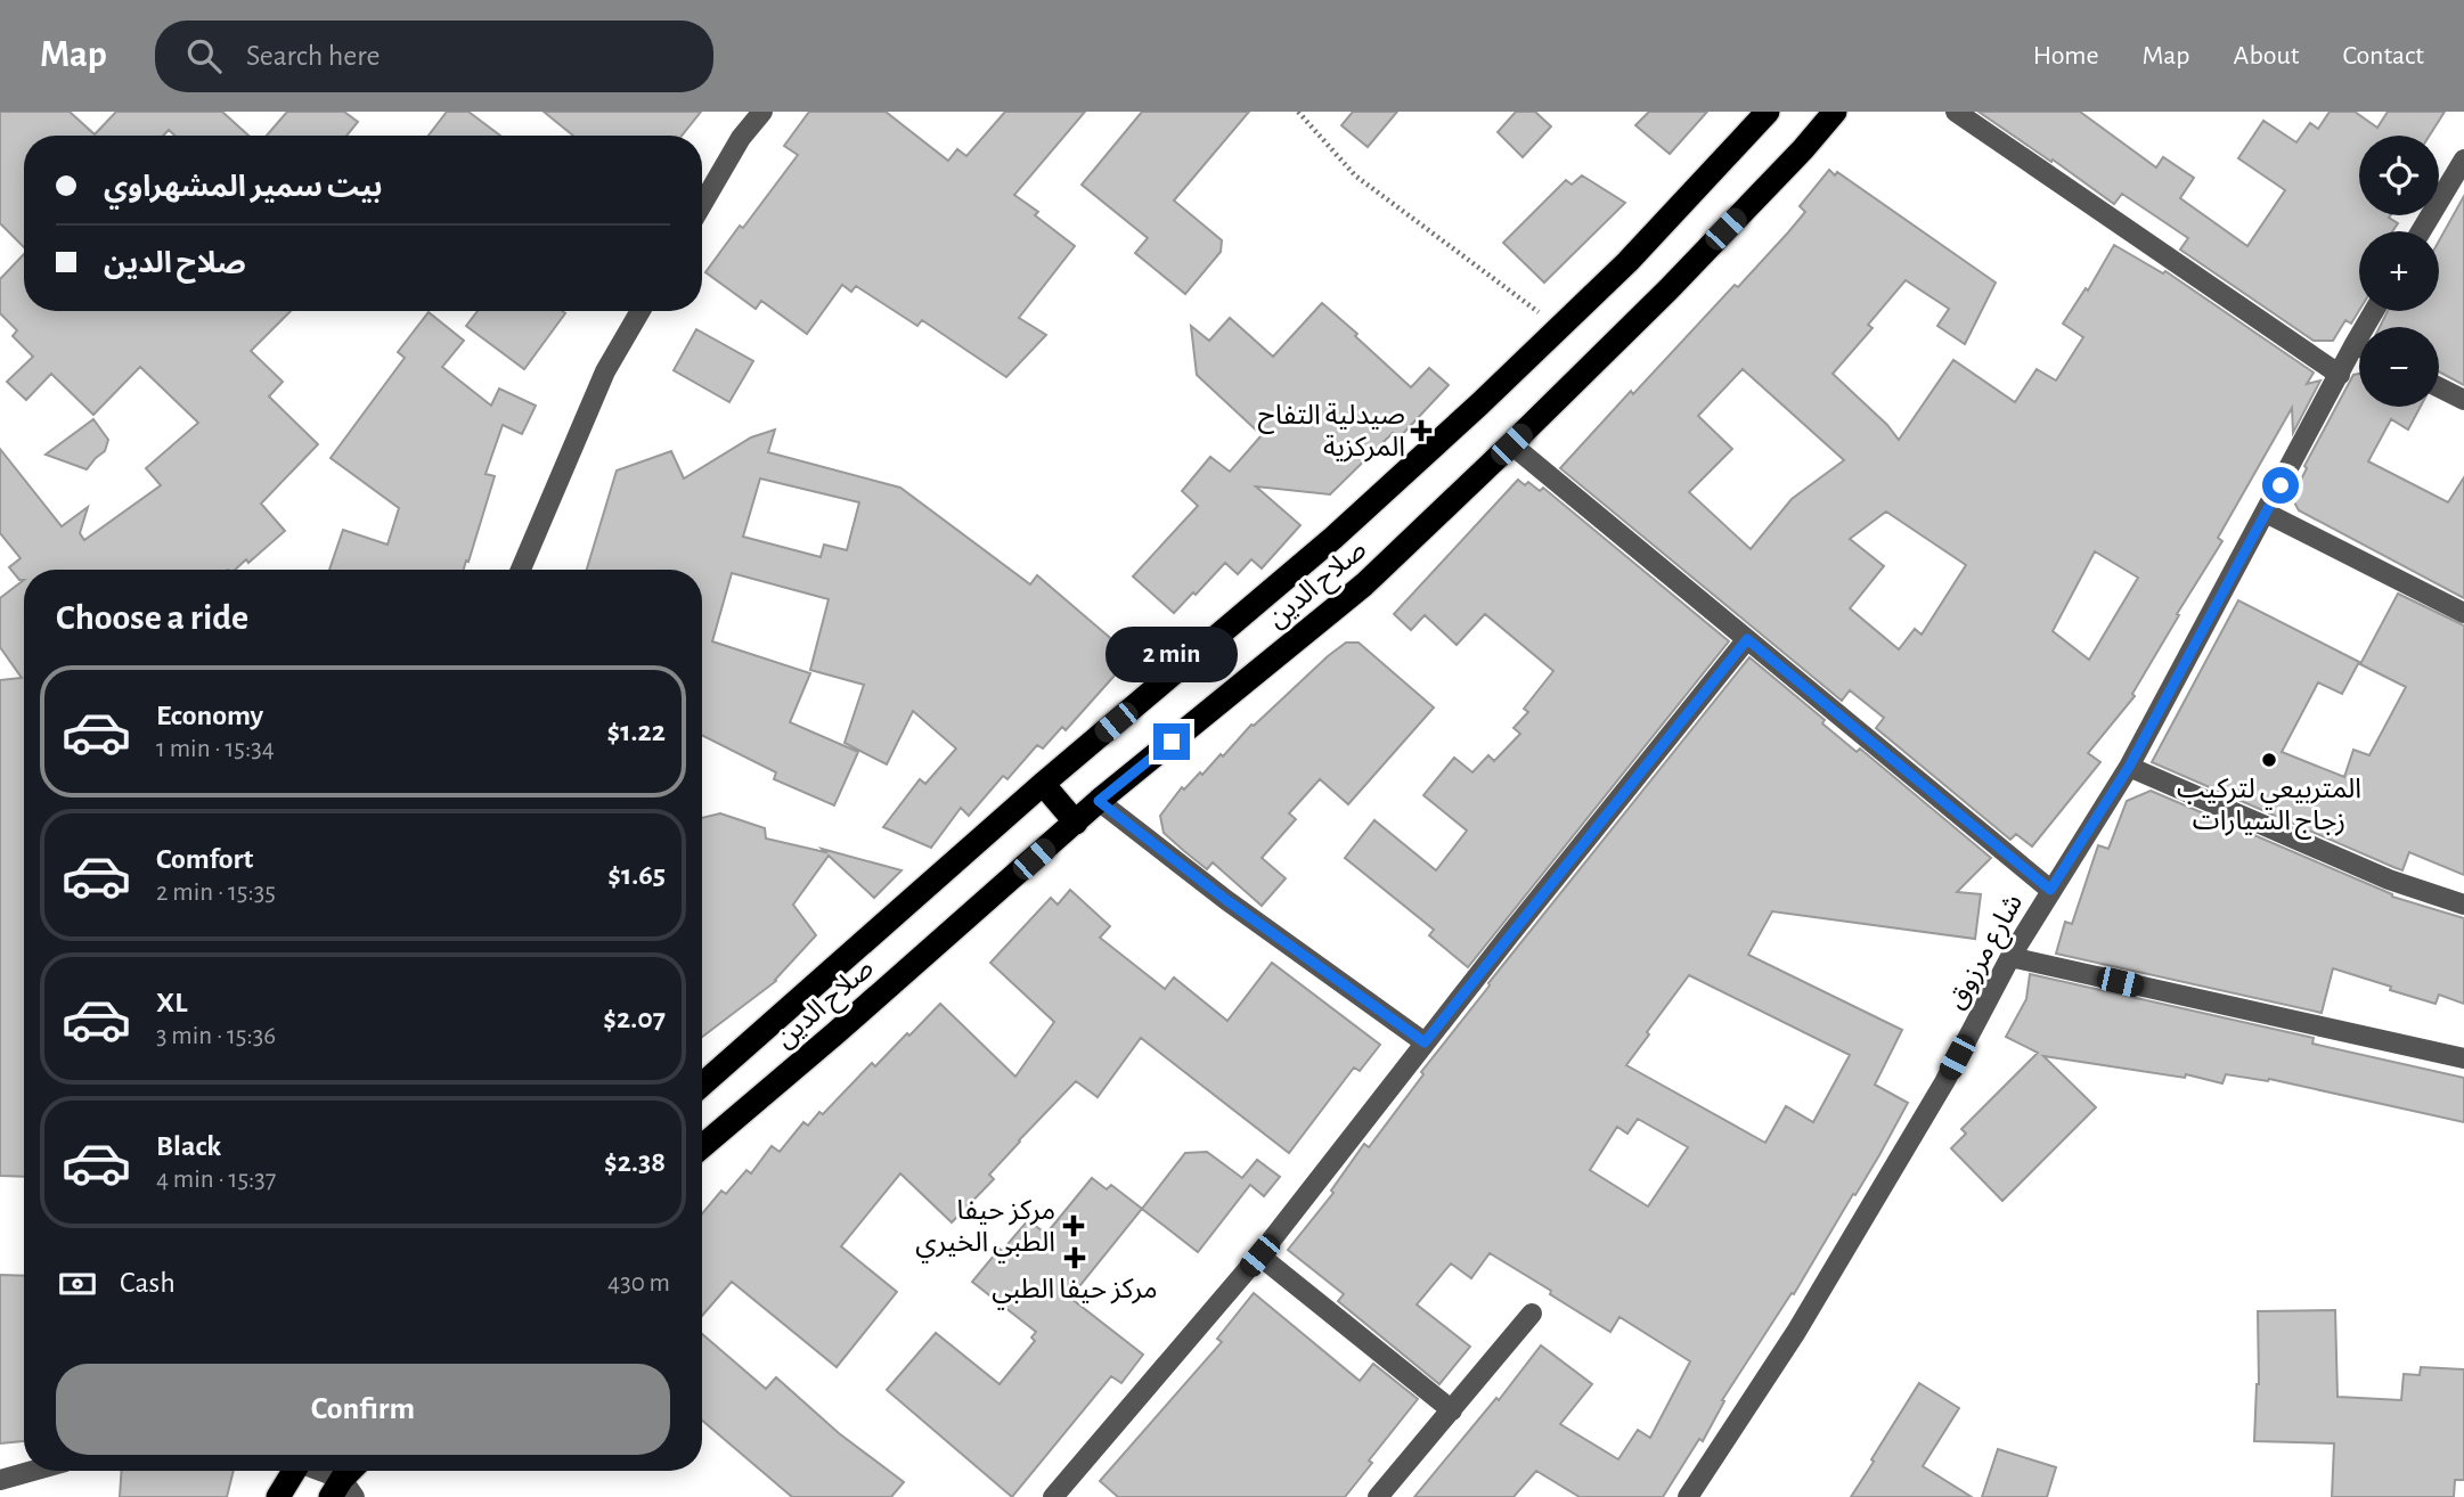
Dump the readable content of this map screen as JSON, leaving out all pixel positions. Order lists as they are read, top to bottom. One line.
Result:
{"streets":{"highway":["صلاح الدين"],"street":["شارع مرزوق"]},"places":{"health":["صيدلية التفاح المركزية","مركز حيفا الطبي الخيري","مركز حيفا الطبي"],"other":["المتربيعي لتركيب زجاج السيارات"]},"page":{"header":"Map","search":"Search here","nav":["Home","Map","About","Contact"],"map_buttons":["+","−"],"banner":["بيت سمير المشهراوي","صلاح الدين"],"heading":"Choose a ride","bubble":"2 min","list":[{"name":"Economy","note":"1 min · 15:34","value":"$1.22"},{"name":"Comfort","note":"2 min · 15:35","value":"$1.65"},{"name":"XL","note":"3 min · 15:36","value":"$2.07"},{"name":"Black","note":"4 min · 15:37","value":"$2.38"}],"pay":["Cash","430 m"],"buttons":"Confirm"}}
